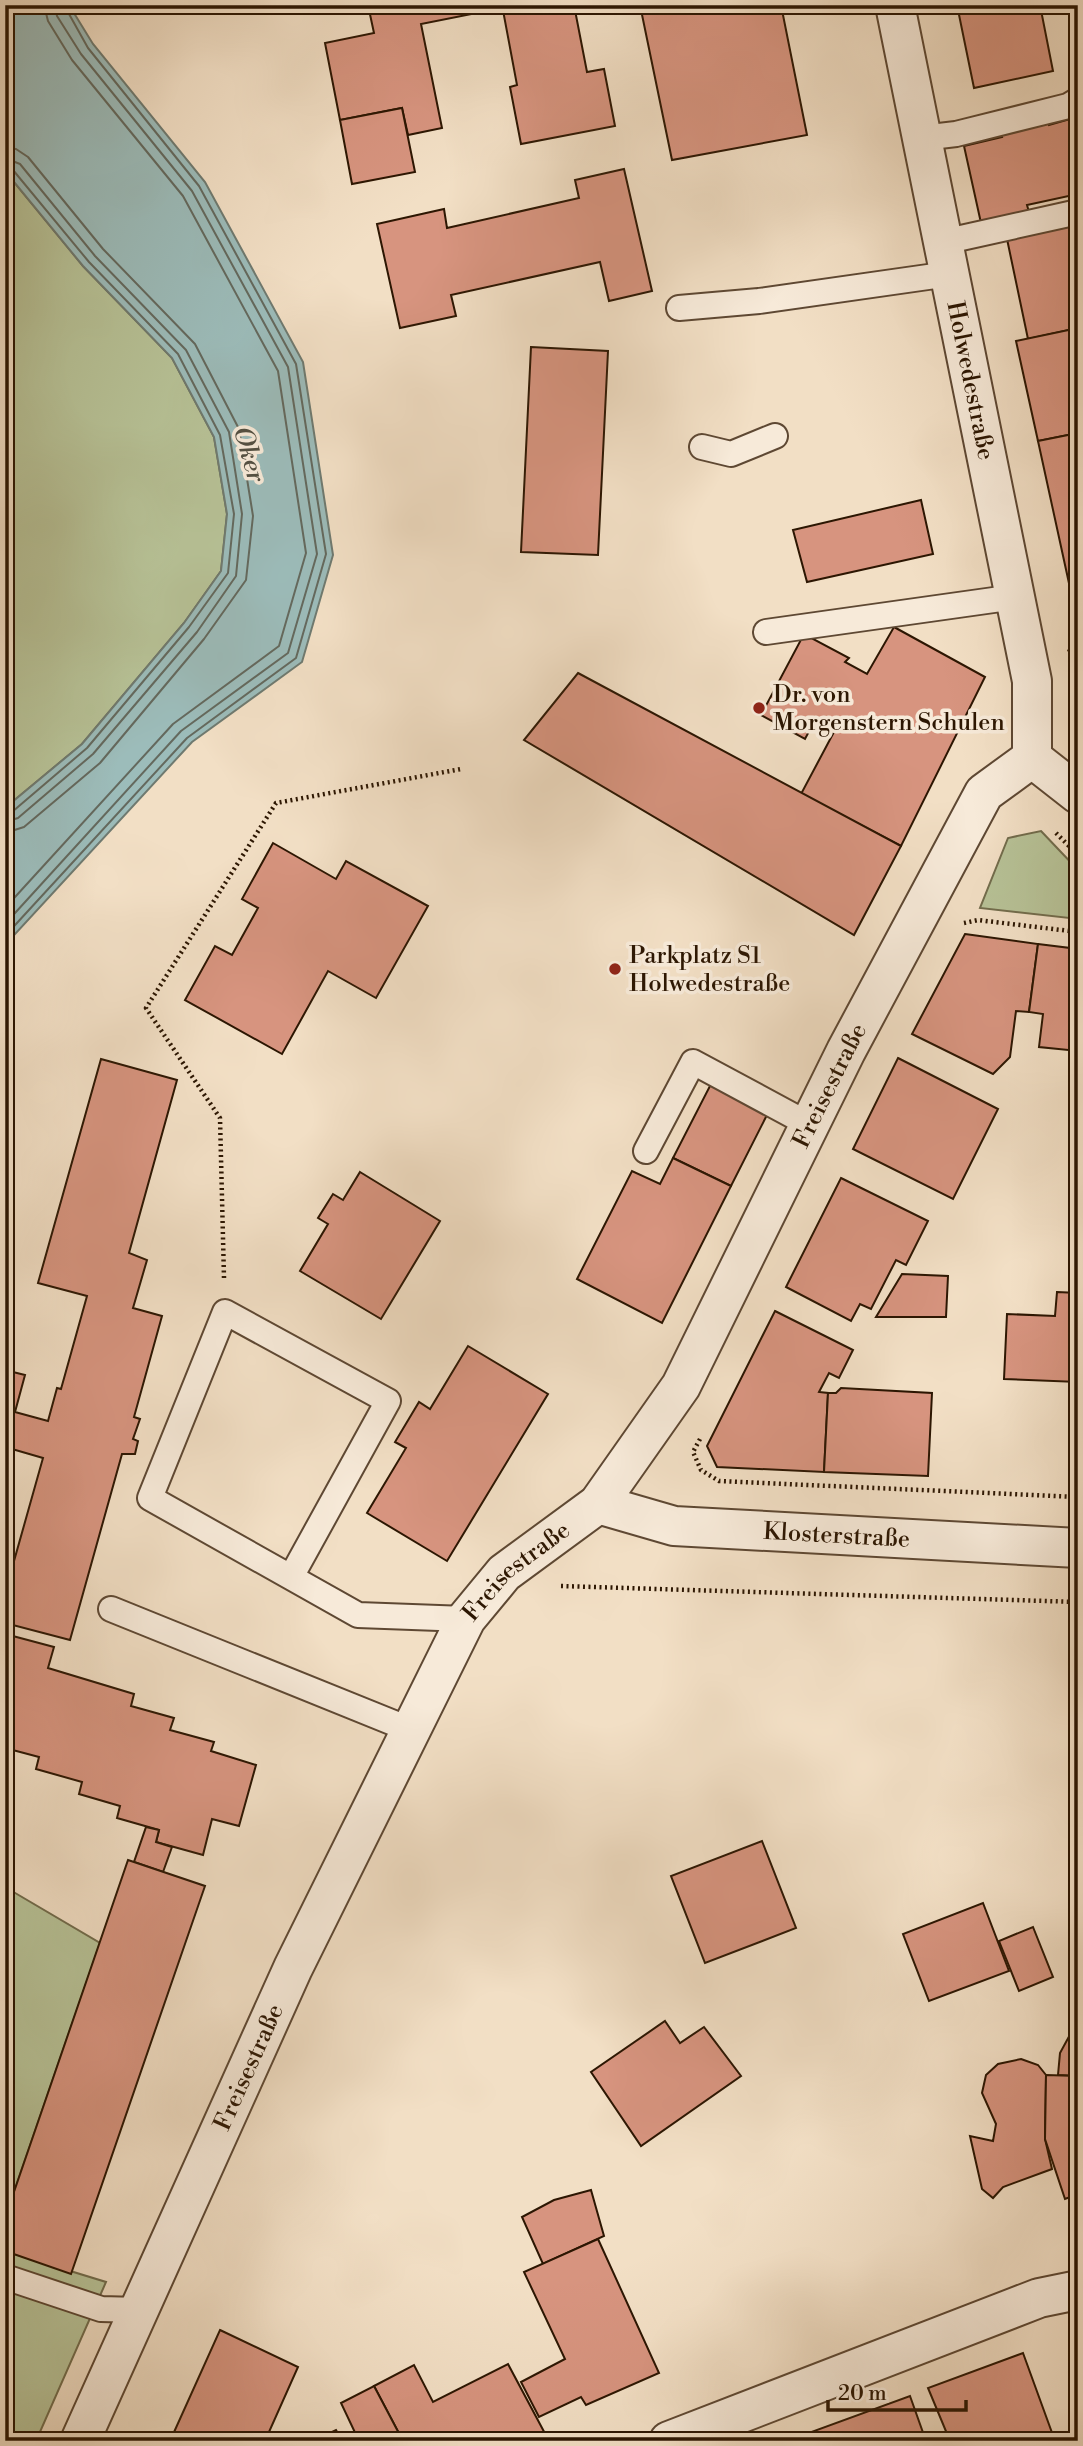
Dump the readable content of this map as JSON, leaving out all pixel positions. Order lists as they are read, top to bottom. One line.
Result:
{"streets":{"street":["Holwedestraße","Freisestraße","Klosterstraße"]},"crossings":[["Holwedestraße","Freisestraße"],["Freisestraße","Klosterstraße"]],"water":["Oker"],"places":["Dr. von Morgenstern Schulen","Parkplatz S1 Holwedestraße"],"scale_bar":"20 m"}
